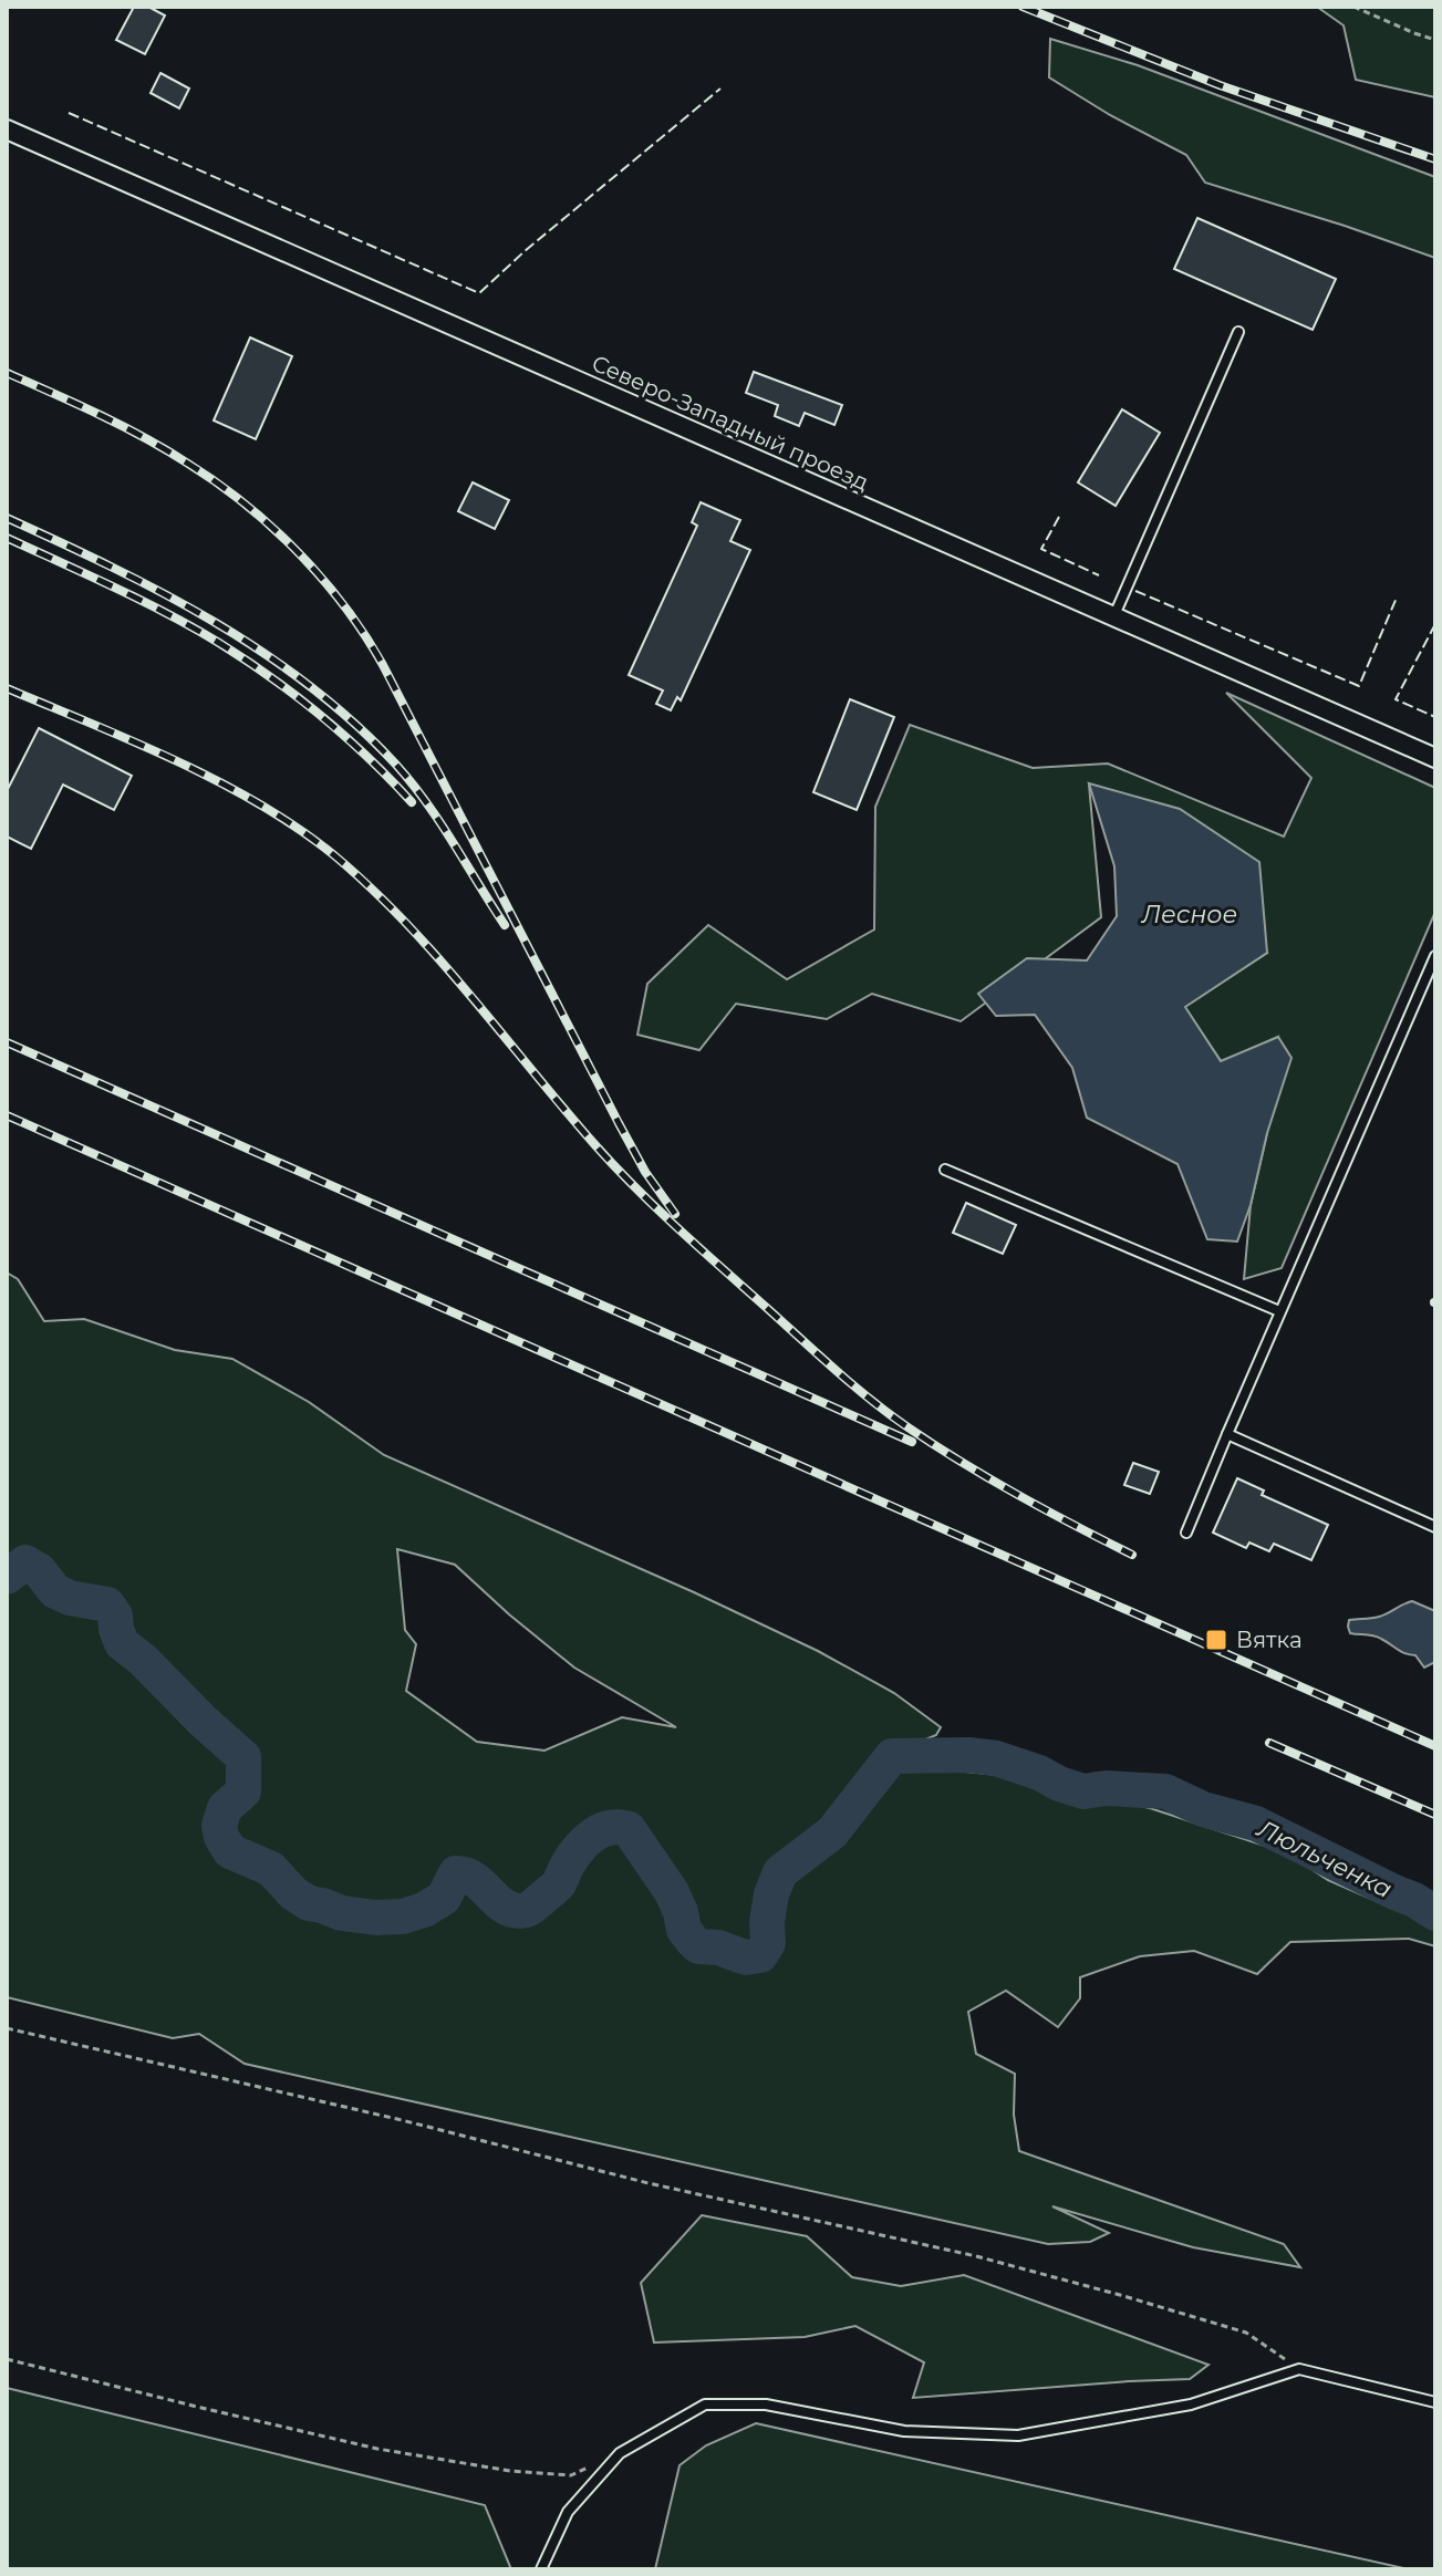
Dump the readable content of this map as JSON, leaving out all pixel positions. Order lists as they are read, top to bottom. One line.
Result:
{"streets":{"street":["Северо-Западный проезд"]},"water":["Лесное","Люльченка"],"places":{"transit":["Вятка"]}}
